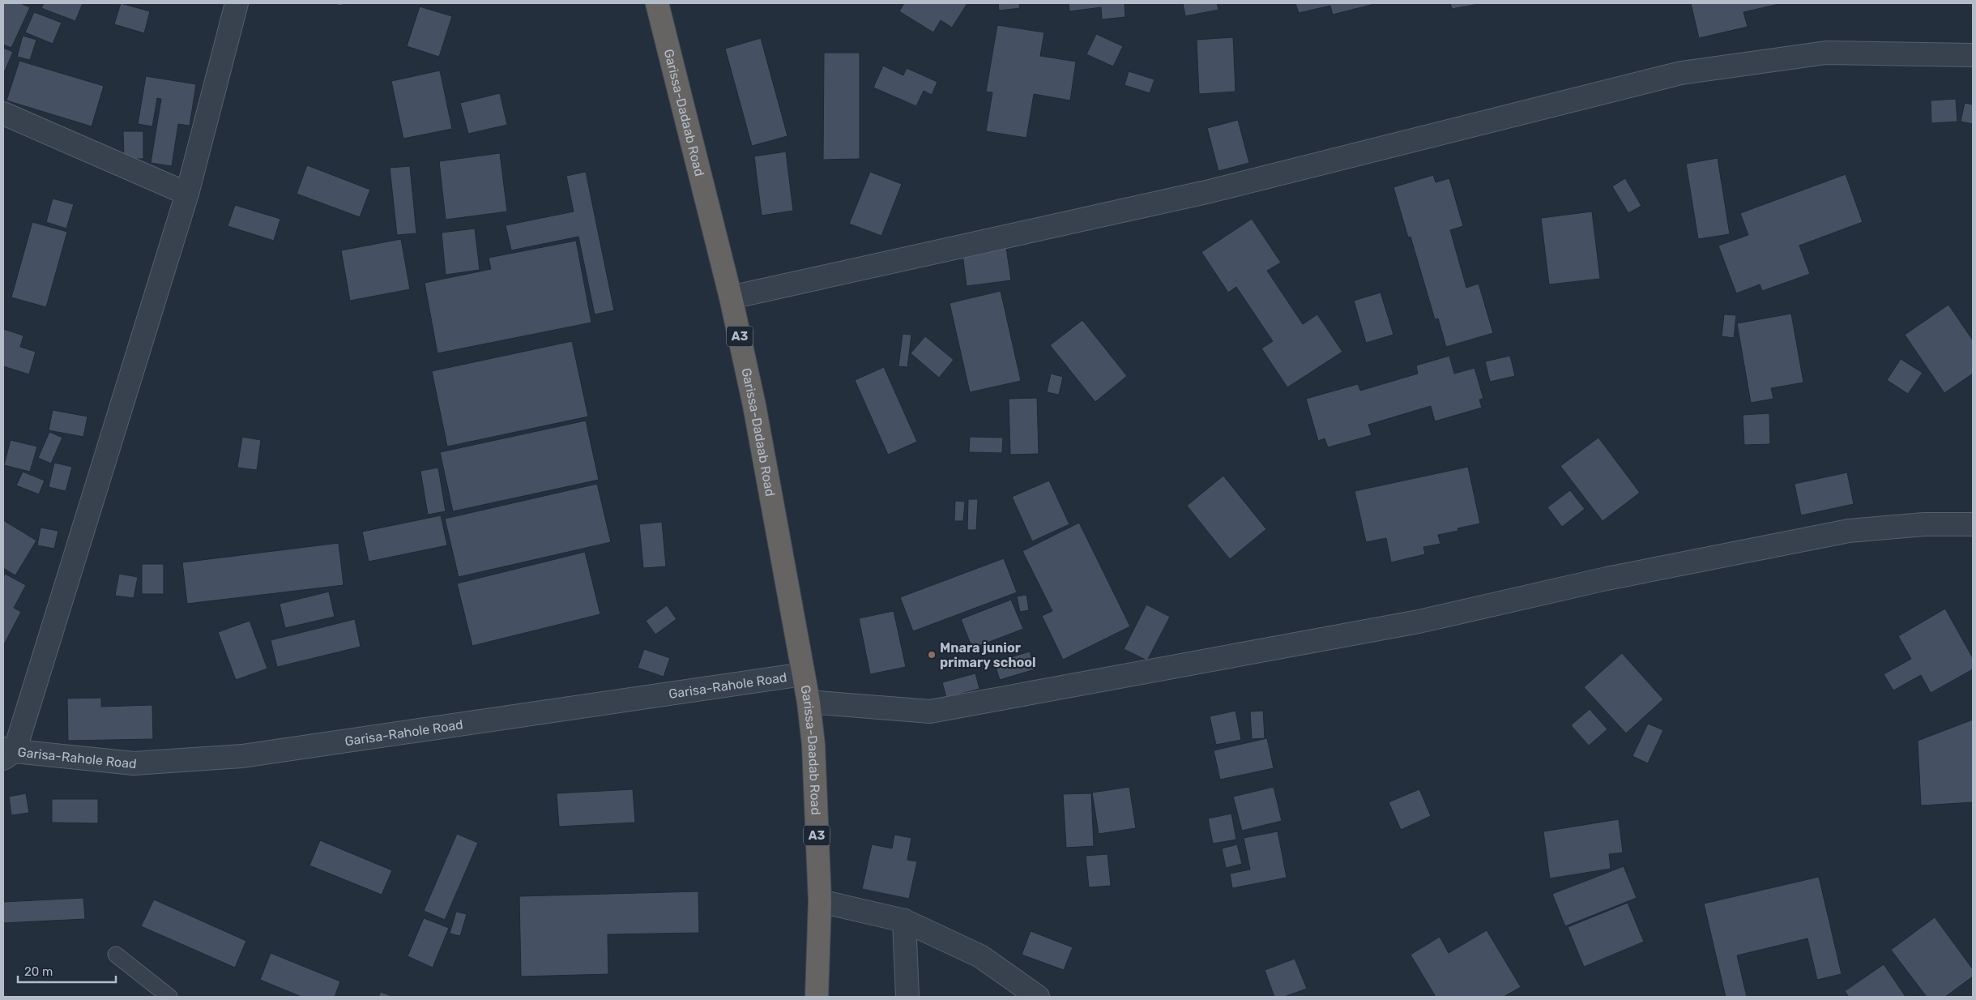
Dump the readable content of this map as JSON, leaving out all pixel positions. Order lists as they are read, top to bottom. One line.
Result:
{"streets":{"highway":["Garissa-Dadaab Road","A3","Garissa-Daadab Road"],"street":["Garisa-Rahole Road"]},"crossings":[["Garissa-Dadaab Road","Garisa-Rahole Road"],["Garissa-Dadaab Road","Garissa-Daadab Road"],["Garisa-Rahole Road","Garissa-Daadab Road"]],"places":["Mnara junior primary school"],"scale_bar":"20 m"}
